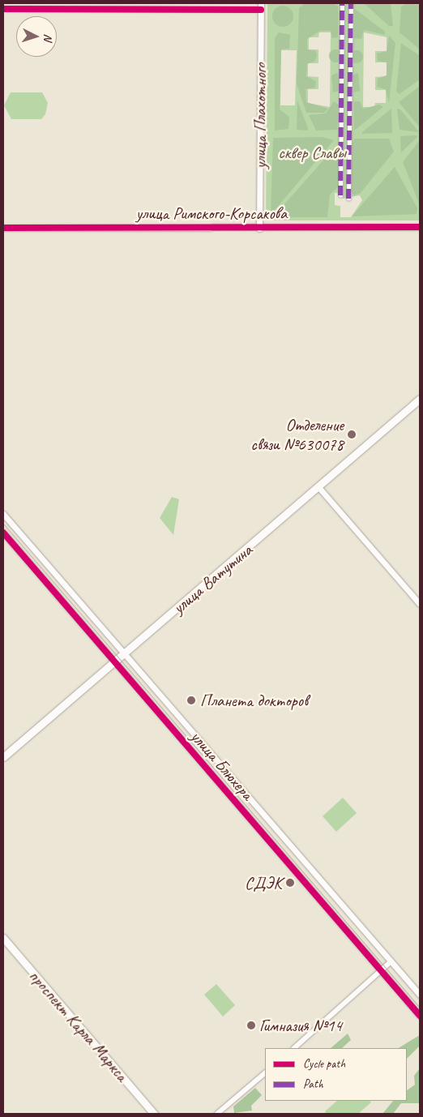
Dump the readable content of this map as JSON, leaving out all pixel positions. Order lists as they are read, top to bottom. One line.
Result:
{"streets":{"main road":["улица Ватутина","проспект Карла Маркса"],"street":["улица Плахотного","улица Римского-Корсакова","улица Блюхера"]},"crossings":[["улица Плахотного","улица Римского-Корсакова"],["улица Ватутина","улица Блюхера"]],"parks":["сквер Славы"],"places":["Отделение связи №630078","Планета докторов","СДЭК","Гимназия №14"],"legend":["Cycle path","Path"],"north":"right"}
